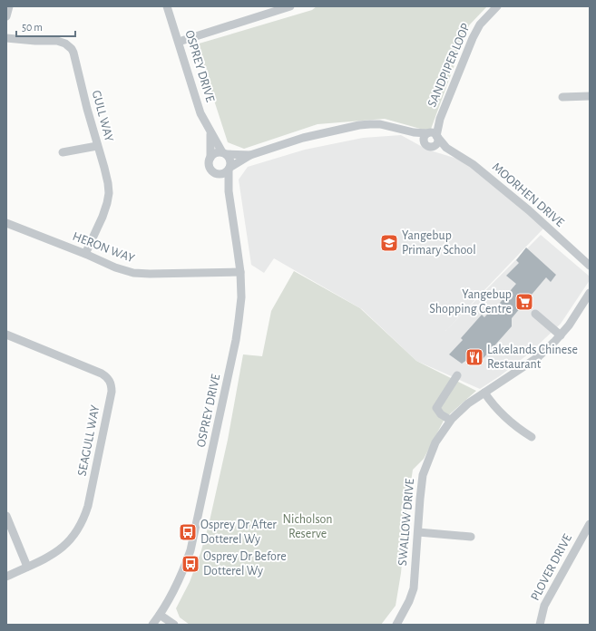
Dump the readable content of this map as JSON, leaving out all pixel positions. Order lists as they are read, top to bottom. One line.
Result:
{"streets":{"street":["SANDPIPER LOOP","OSPREY DRIVE","GULL WAY","MOORHEN DRIVE","HERON WAY","SEAGULL WAY","SWALLOW DRIVE","PLOVER DRIVE"]},"crossings":[["SANDPIPER LOOP","MOORHEN DRIVE"],["OSPREY DRIVE","HERON WAY"],["GULL WAY","HERON WAY"]],"parks":["Nicholson Reserve"],"places":{"school or university":["Yangebup Primary School"],"supermarket":["Yangebup Shopping Centre"],"restaurant":["Lakelands Chinese Restaurant"],"bus stop":["Osprey Dr After Dotterel Wy","Osprey Dr Before Dotterel Wy"]},"scale_bar":"50 m"}
